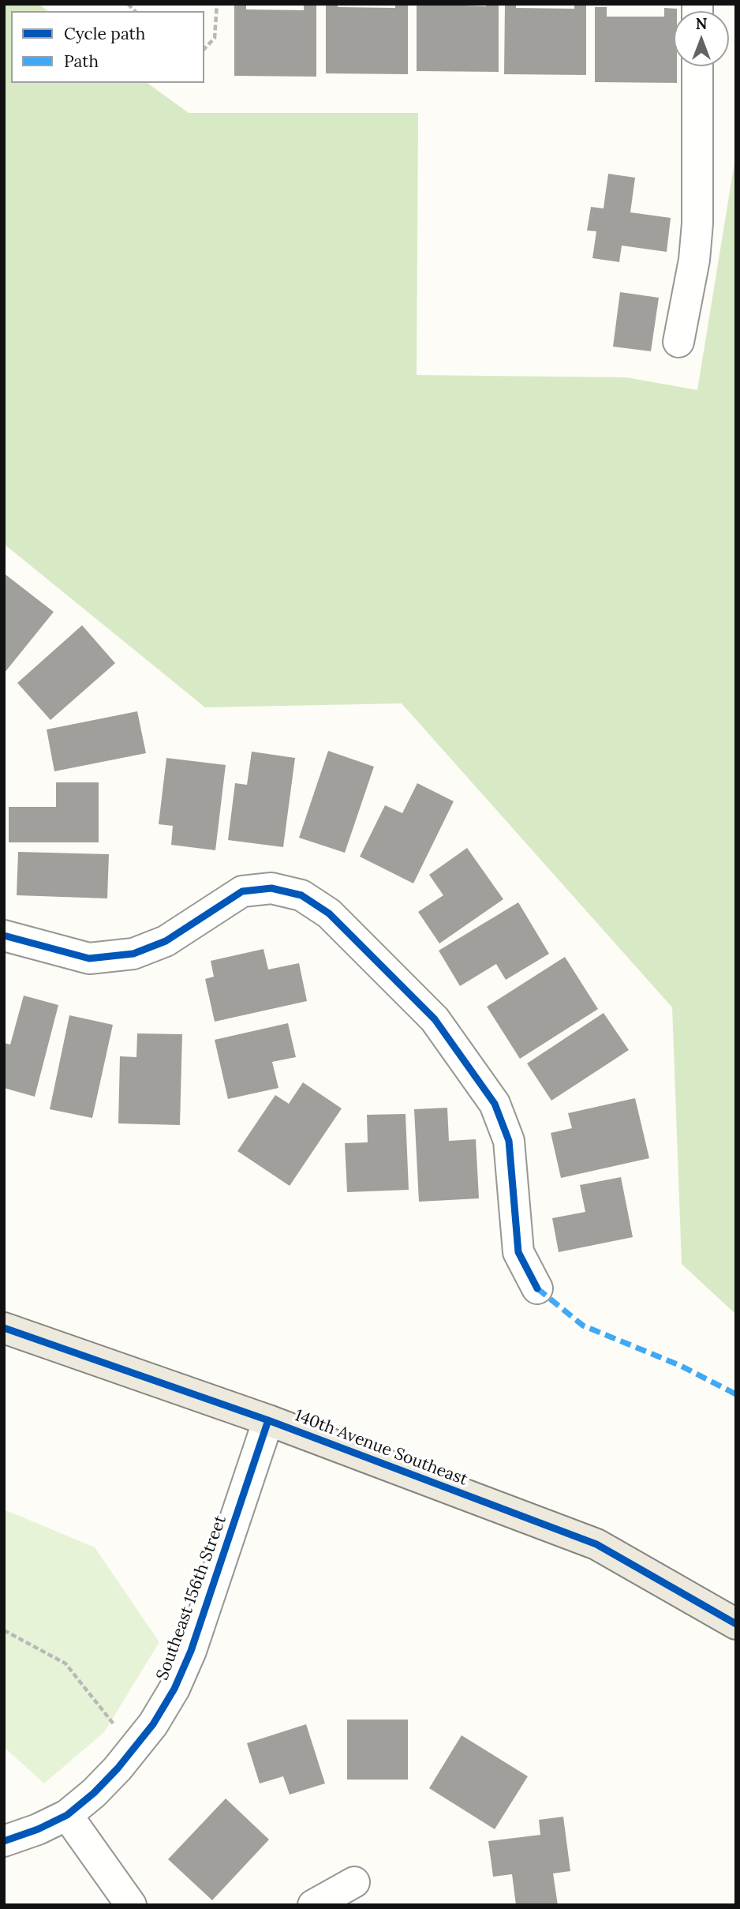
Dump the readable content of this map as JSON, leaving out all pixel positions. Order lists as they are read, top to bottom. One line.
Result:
{"streets":{"main road":["140th Avenue Southeast"],"street":["Southeast 156th Street"]},"crossings":[["140th Avenue Southeast","Southeast 156th Street"]],"legend":["Cycle path","Path"],"north":"top"}
